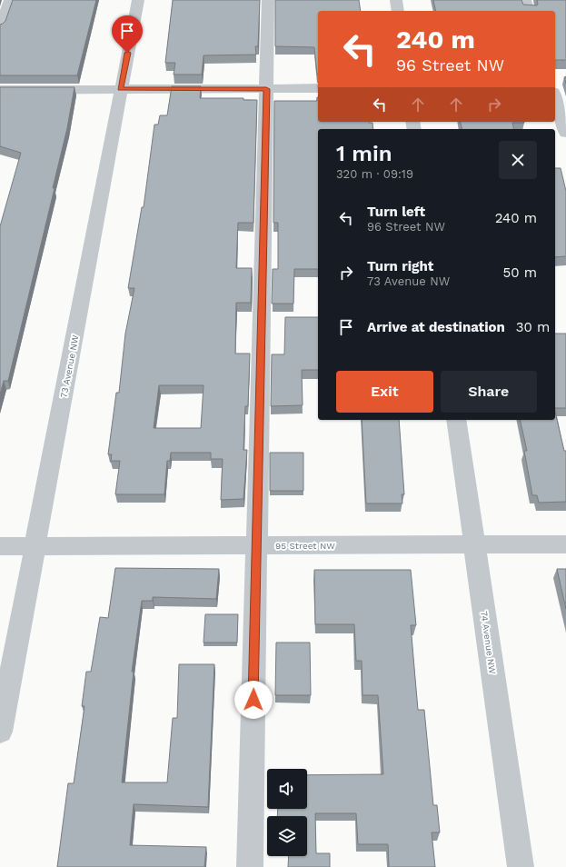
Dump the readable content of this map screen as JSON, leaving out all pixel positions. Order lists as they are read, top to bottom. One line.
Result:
{"streets":{"street":["73 Avenue NW","95 Street NW","74 Avenue NW"]},"crossings":[["73 Avenue NW","95 Street NW"],["95 Street NW","74 Avenue NW"]],"page":{"turn":["240 m","96 Street NW"],"heading":["1 min","320 m · 09:19"],"list":[{"name":"Turn left","note":"96 Street NW","value":"240 m"},{"name":"Turn right","note":"73 Avenue NW","value":"50 m"},{"name":"Arrive at destination","value":"30 m"}],"buttons":["Exit","Share"]}}
